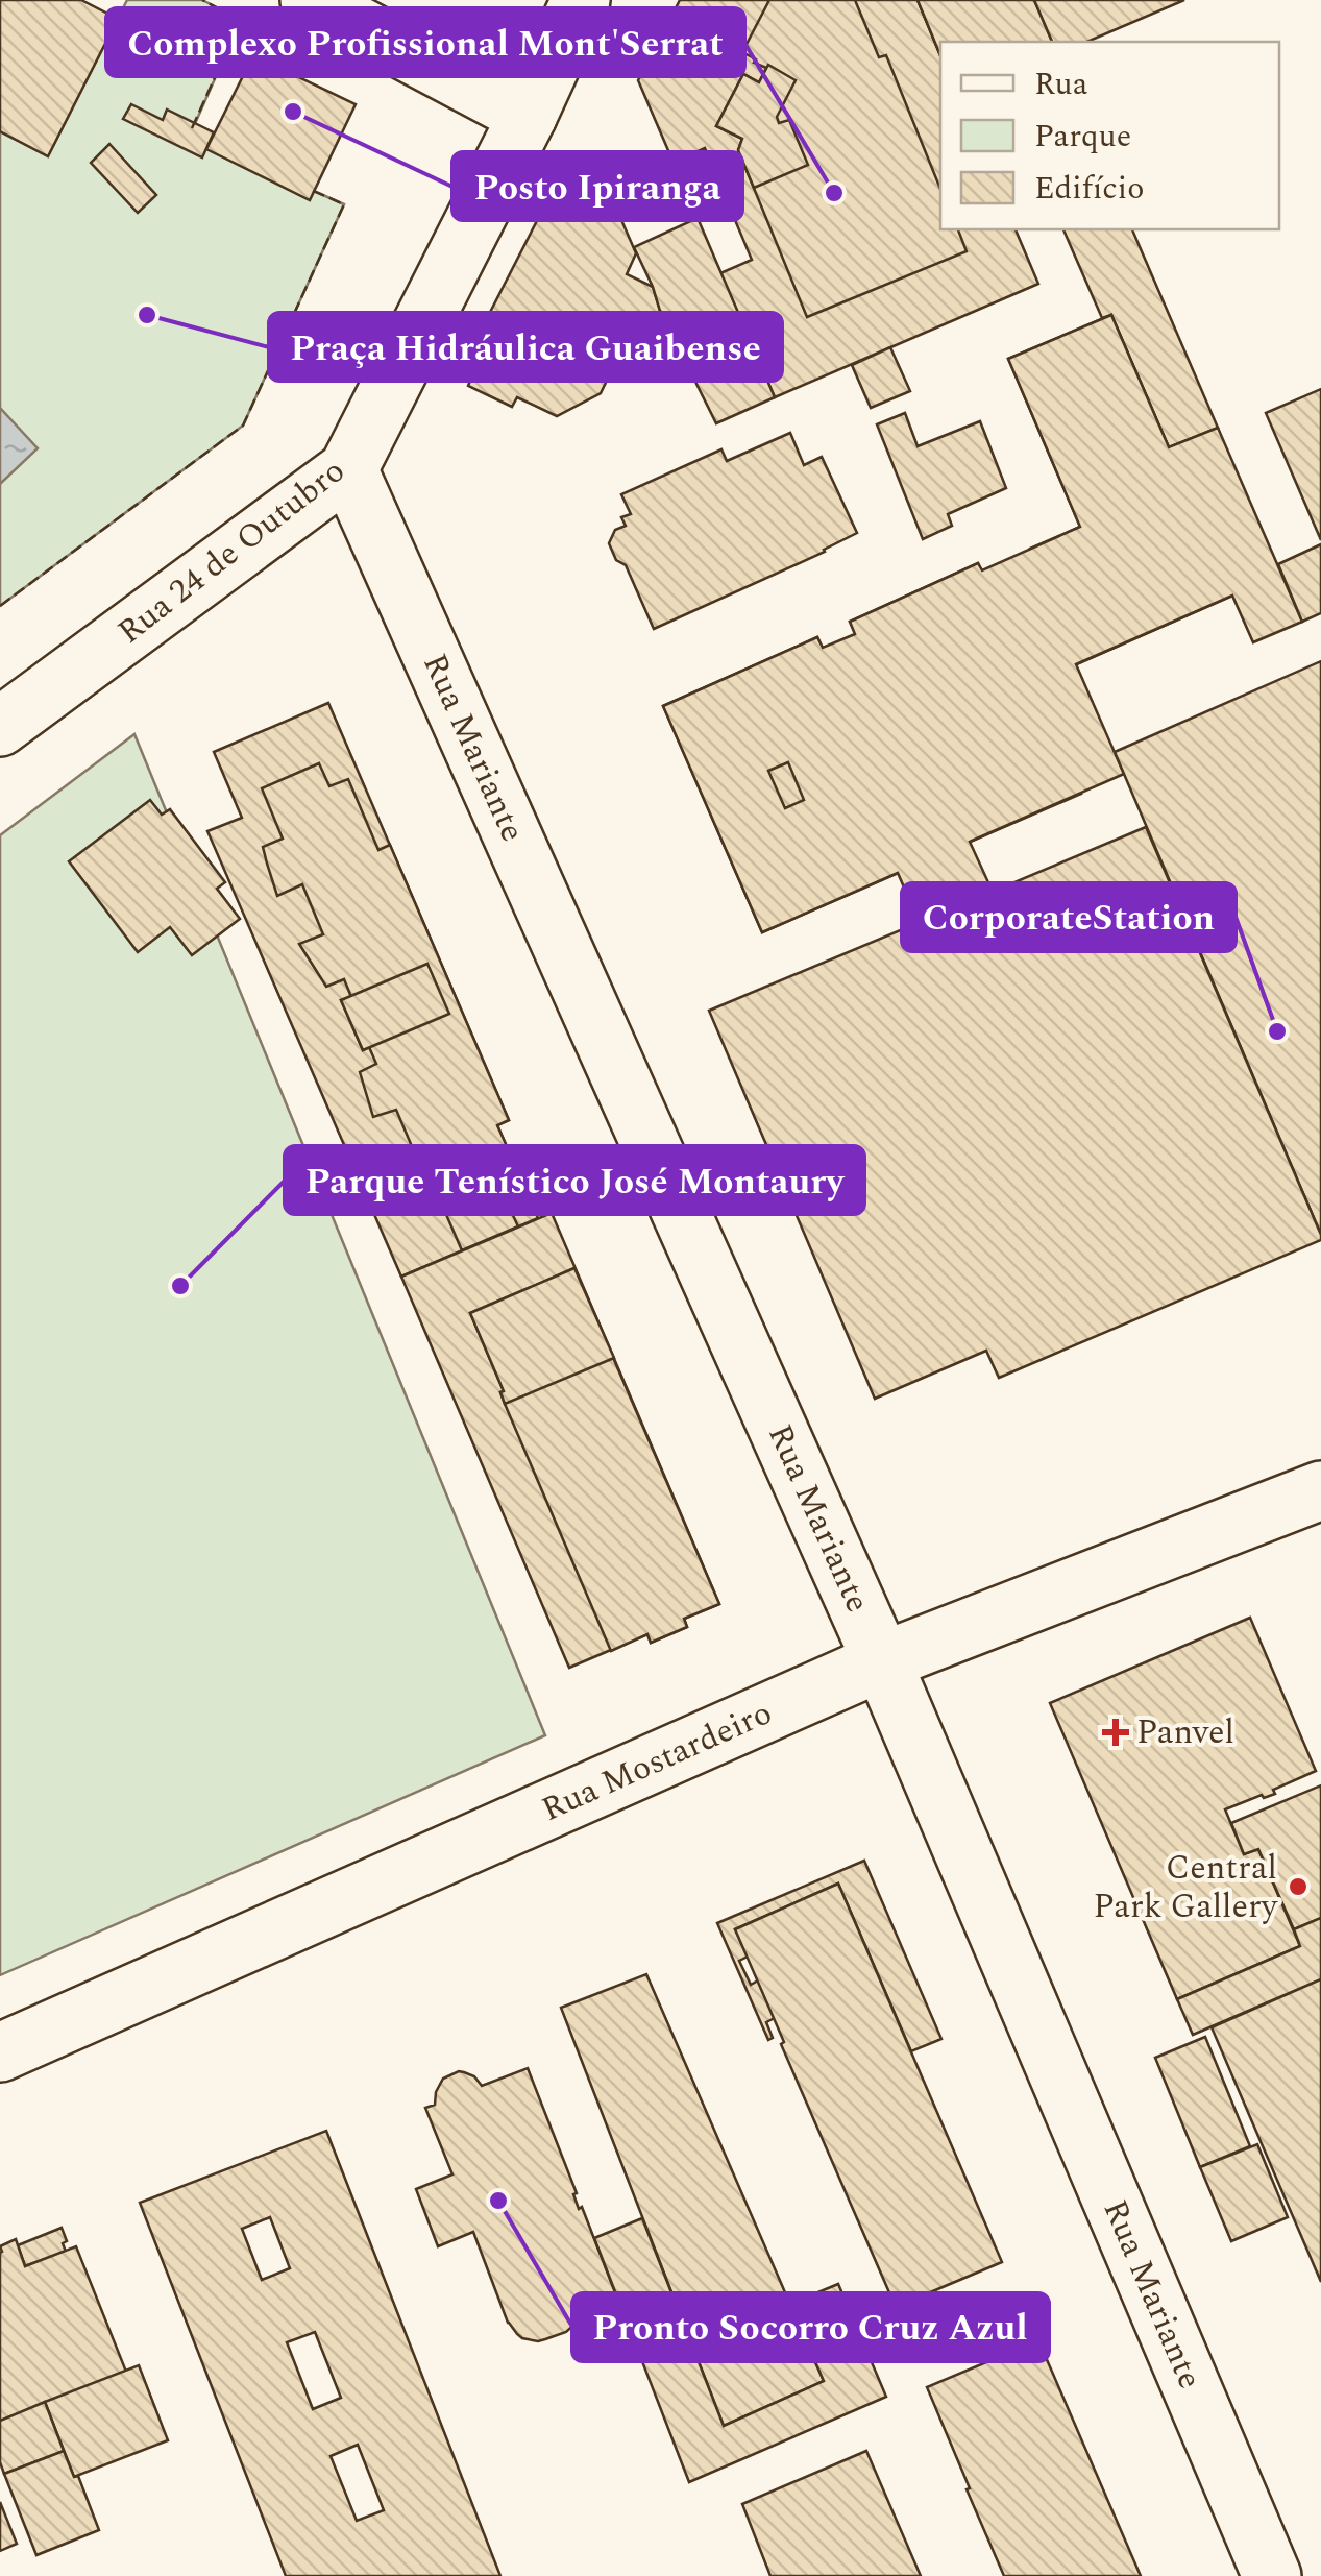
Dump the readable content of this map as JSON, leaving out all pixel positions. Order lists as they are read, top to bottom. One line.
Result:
{"streets":{"street":["Rua 24 de Outubro","Rua Mariante","Rua Mostardeiro"]},"crossings":[["Rua 24 de Outubro","Rua Mariante"],["Rua Mariante","Rua Mostardeiro"]],"places":{"other":["Posto Ipiranga","Complexo Profissional Mont'Serrat","Praça Hidráulica Guaibense","CorporateStation","Parque Tenístico José Montaury","Central Park Gallery","Pronto Socorro Cruz Azul"],"health":["Panvel"]},"legend":["Rua","Parque","Edifício"]}
